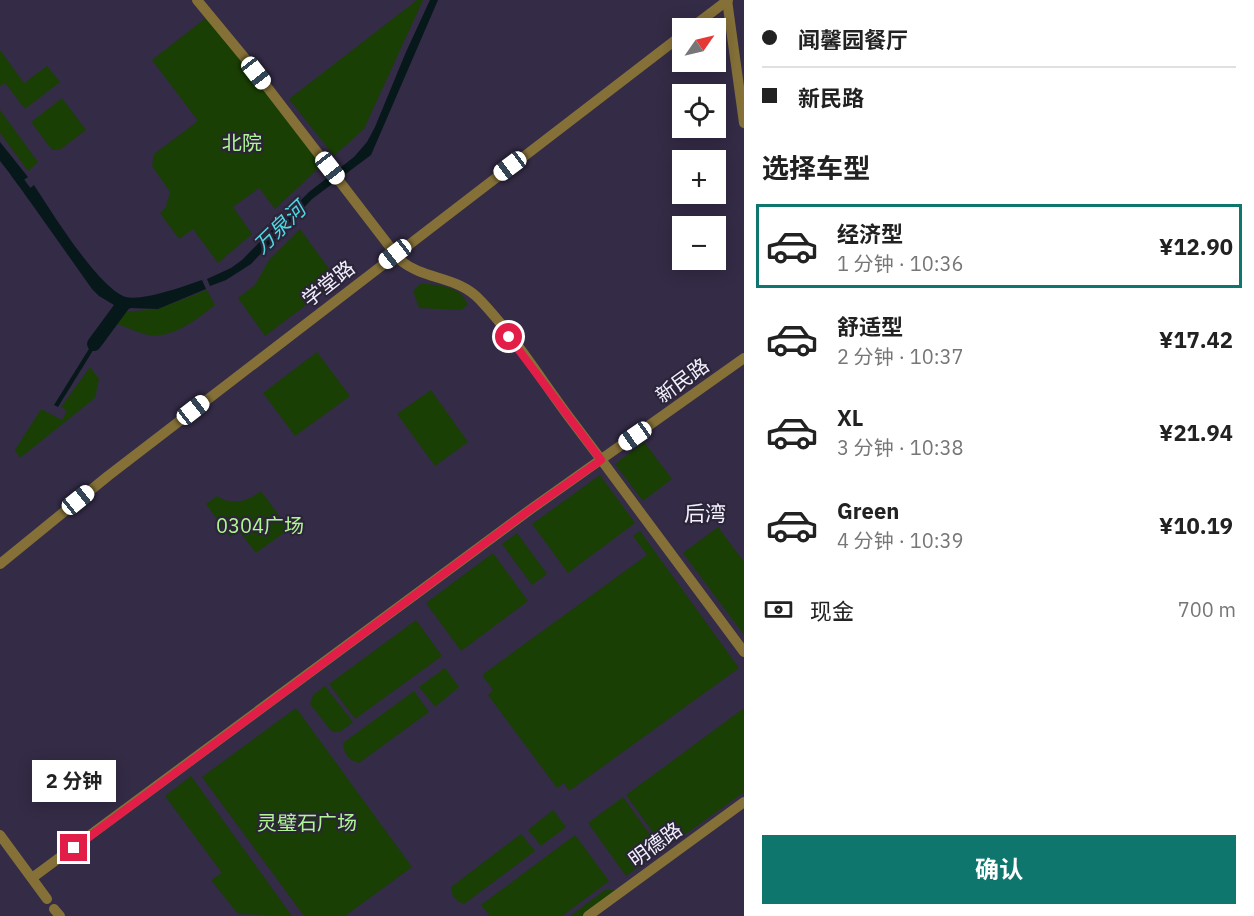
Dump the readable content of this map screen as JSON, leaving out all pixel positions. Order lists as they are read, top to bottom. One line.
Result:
{"streets":{"street":["学堂路","新民路","明德路"]},"districts":["后湾"],"water":["万泉河"],"parks":["北院","0304广场","灵璧石广场"],"north":"top right","page":{"banner":["闻馨园餐厅","新民路"],"map_buttons":["+","−"],"heading":"选择车型","list":[{"name":"经济型","note":"1 分钟 · 10:36","value":"¥12.90"},{"name":"舒适型","note":"2 分钟 · 10:37","value":"¥17.42"},{"name":"XL","note":"3 分钟 · 10:38","value":"¥21.94"},{"name":"Green","note":"4 分钟 · 10:39","value":"¥10.19"}],"pay":["现金","700 m"],"bubble":"2 分钟","buttons":"确认"}}
